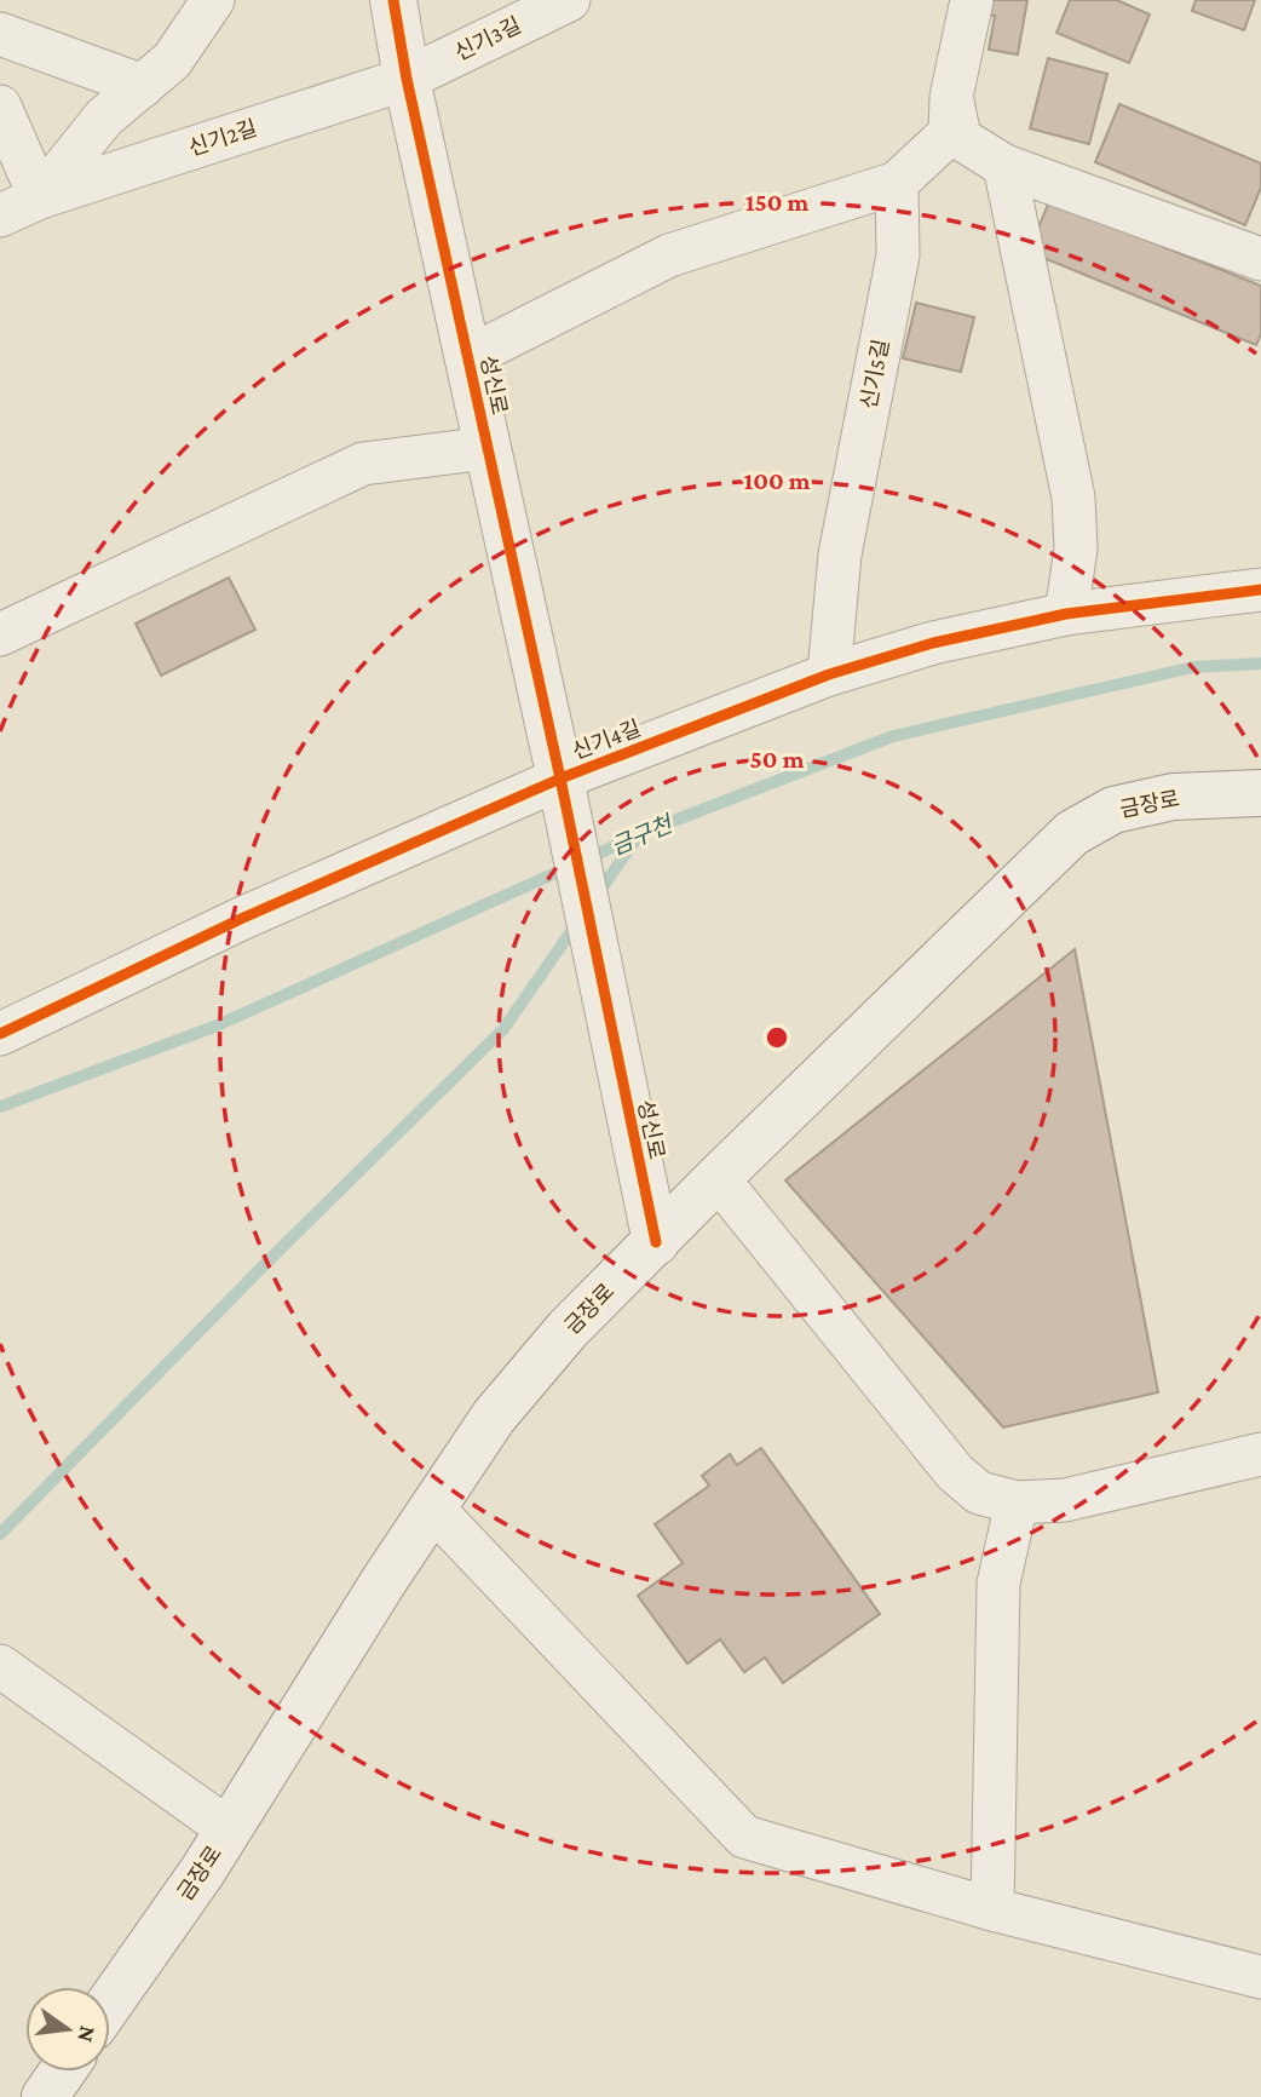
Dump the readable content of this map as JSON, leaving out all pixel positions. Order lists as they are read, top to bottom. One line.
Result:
{"streets":{"main road":["성신로","금장로"],"street":["신기3길","신기2길","신기5길","신기4길"]},"crossings":[["신기3길","신기2길"],["신기3길","성신로"],["신기2길","성신로"],["신기5길","신기4길"],["성신로","신기4길"],["성신로","금장로"]],"water":["금구천"],"north":"right","rings":["150 m","100 m","50 m"]}
